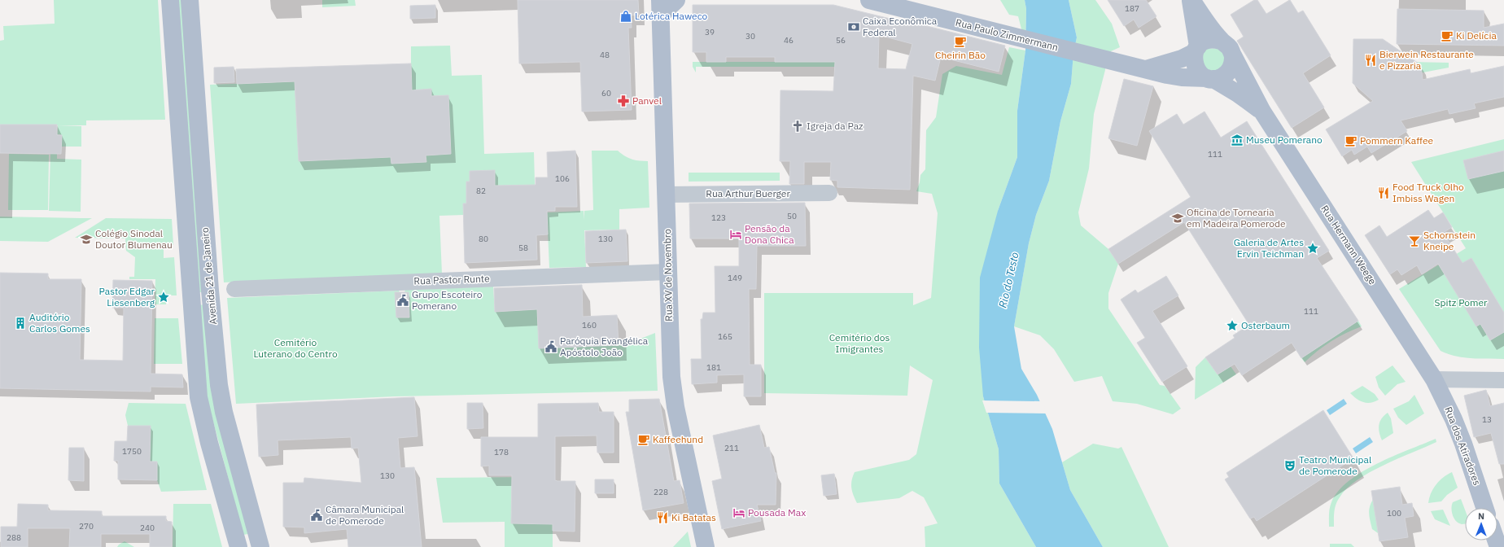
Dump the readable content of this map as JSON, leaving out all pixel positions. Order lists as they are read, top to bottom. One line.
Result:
{"streets":{"main road":["Rua Paulo Zimmermann","Rua Hermann Weege","Rua XV de Novembro","Avenida 21 de Janeiro","Rua dos Atiradores"],"street":["Rua Arthur Buerger","Rua Pastor Runte"]},"crossings":[["Rua Paulo Zimmermann","Rua Hermann Weege"],["Rua Arthur Buerger","Rua XV de Novembro"],["Rua Hermann Weege","Rua dos Atiradores"],["Rua XV de Novembro","Rua Pastor Runte"]],"water":["Rio do Testo"],"parks":["Spitz Pomer","Cemitério dos Imigrantes","Cemitério Luterano do Centro"],"places":{"shop":["Lotérica Haweco"],"bank":["Caixa Econômica Federal"],"cafe":["Ki Delícia","Cheirin Bão","Pommern Kaffee","Kaffeehund"],"restaurant":["Bierwein Restaurante e Pizzaria","Food Truck Olho Imbiss Wagen","Ki Batatas"],"pharmacy":["Panvel"],"church":["Igreja da Paz"],"museum":["Museu Pomerano"],"school or university":["Oficina de Tornearia em Madeira Pomerode","Colégio Sinodal Doutor Blumenau"],"hotel":["Pensão da Dona Chica","Pousada Max"],"bar":["Schornstein Kneipe"],"place":["Galeria de Artes Ervin Teichman","Pastor Edgar Liesenberg","Osterbaum"],"public building":["Grupo Escoteiro Pomerano","Paróquia Evangélica Apóstolo João","Câmara Municipal de Pomerode"],"building":["Auditório Carlos Gomes"],"theatre":["Teatro Municipal de Pomerode"]},"house_numbers":["187","39","30","46","56","48","60","111","106","82","50","123","80","130","58","149","111","160","165","181","13","211","1750","178","130","228","100","270","240","288"],"north":"top"}
